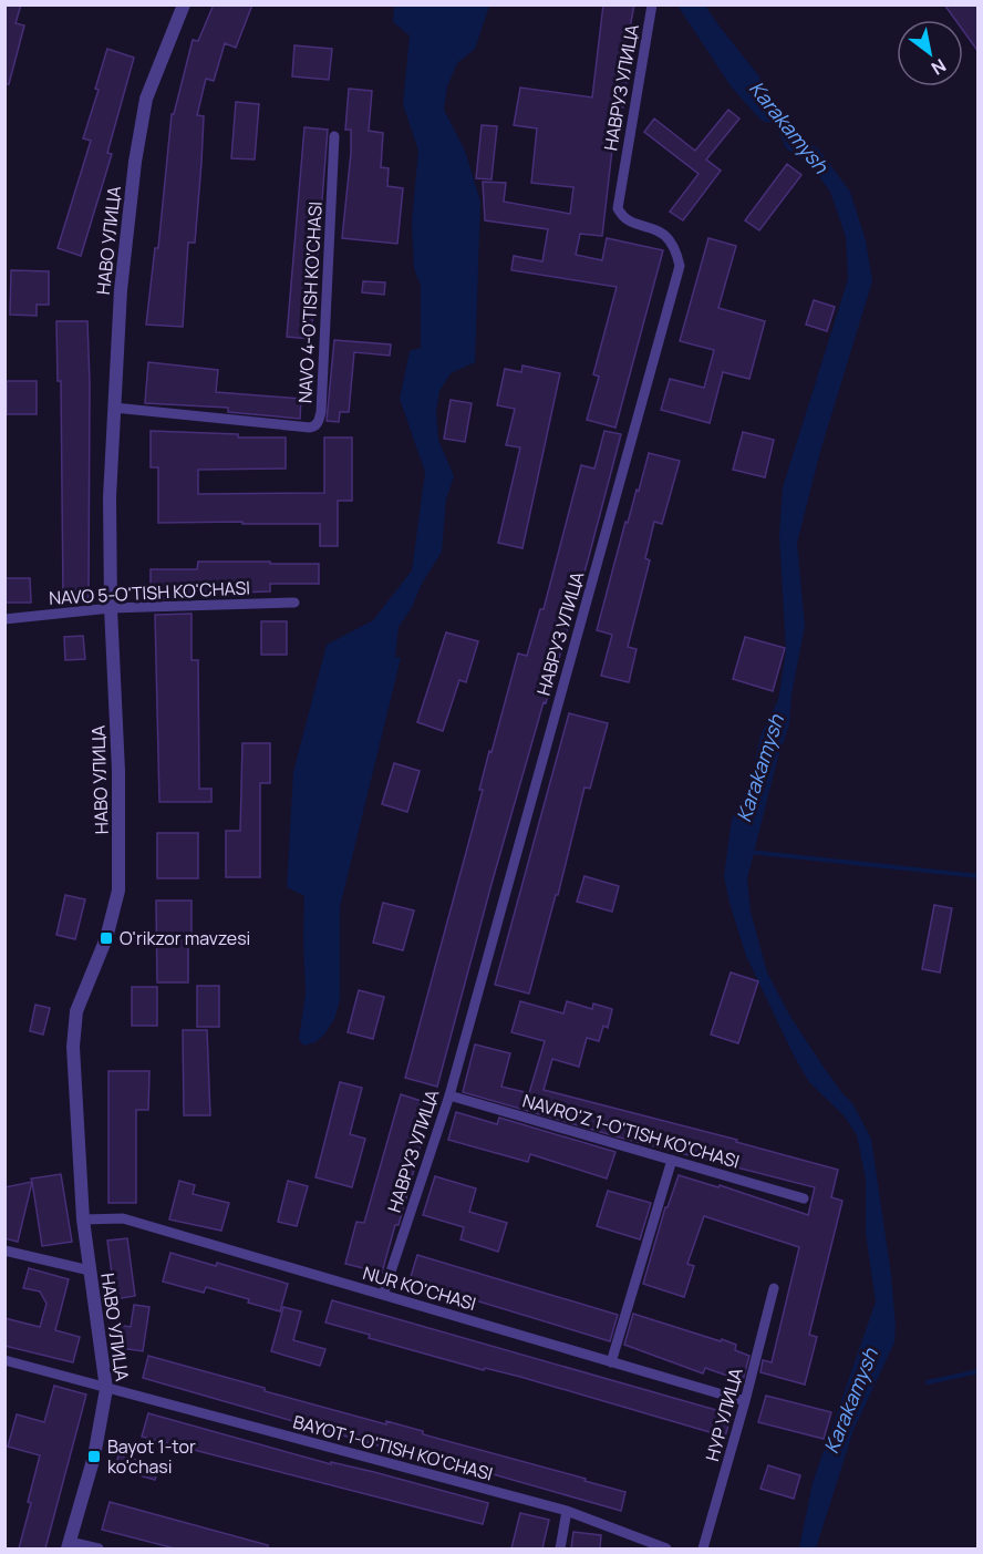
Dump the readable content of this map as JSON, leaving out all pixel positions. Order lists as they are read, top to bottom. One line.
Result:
{"streets":{"street":["НАВРУЗ УЛИЦА","НАВО УЛИЦА","NAVO 4-O'TISH KO'CHASI","NAVO 5-O'TISH KO'CHASI","NAVRO'Z 1-O'TISH KO'CHASI","NUR KO'CHASI","НУР УЛИЦА","BAYOT 1-O'TISH KO'CHASI"]},"crossings":[["НАВРУЗ УЛИЦА","NAVRO'Z 1-O'TISH KO'CHASI"],["НАВРУЗ УЛИЦА","NUR KO'CHASI"],["НАВО УЛИЦА","NAVO 4-O'TISH KO'CHASI"],["НАВО УЛИЦА","NAVO 5-O'TISH KO'CHASI"],["НАВО УЛИЦА","NUR KO'CHASI"],["НАВО УЛИЦА","BAYOT 1-O'TISH KO'CHASI"],["NUR KO'CHASI","НУР УЛИЦА"]],"water":["Karakamysh"],"places":{"transit":["O'rikzor mavzesi","Bayot 1-tor ko'chasi"]},"north":"bottom right"}
